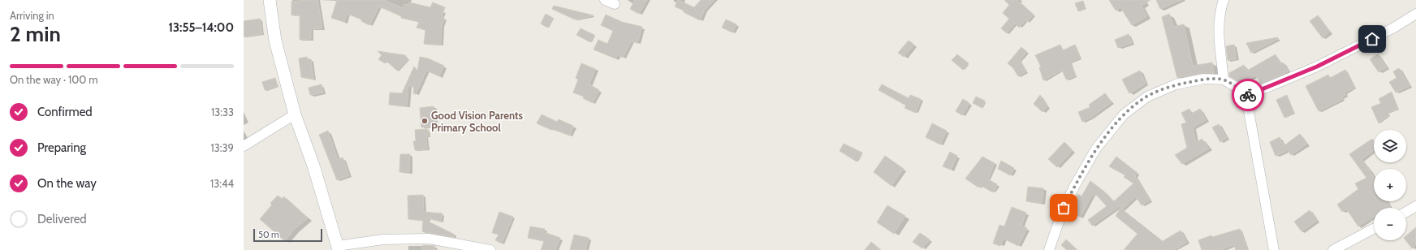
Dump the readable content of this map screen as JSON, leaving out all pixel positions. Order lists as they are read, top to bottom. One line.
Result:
{"places":["Good Vision Parents Primary School"],"scale_bar":"50 m","page":{"heading":["2 min","Arriving in","13:55–14:00"],"bar":"On the way · 100 m","list":[["Confirmed","13:33"],["Preparing","13:39"],["On the way","13:44"],"Delivered"],"map_buttons":["+","−"],"scale":"50 m"}}
